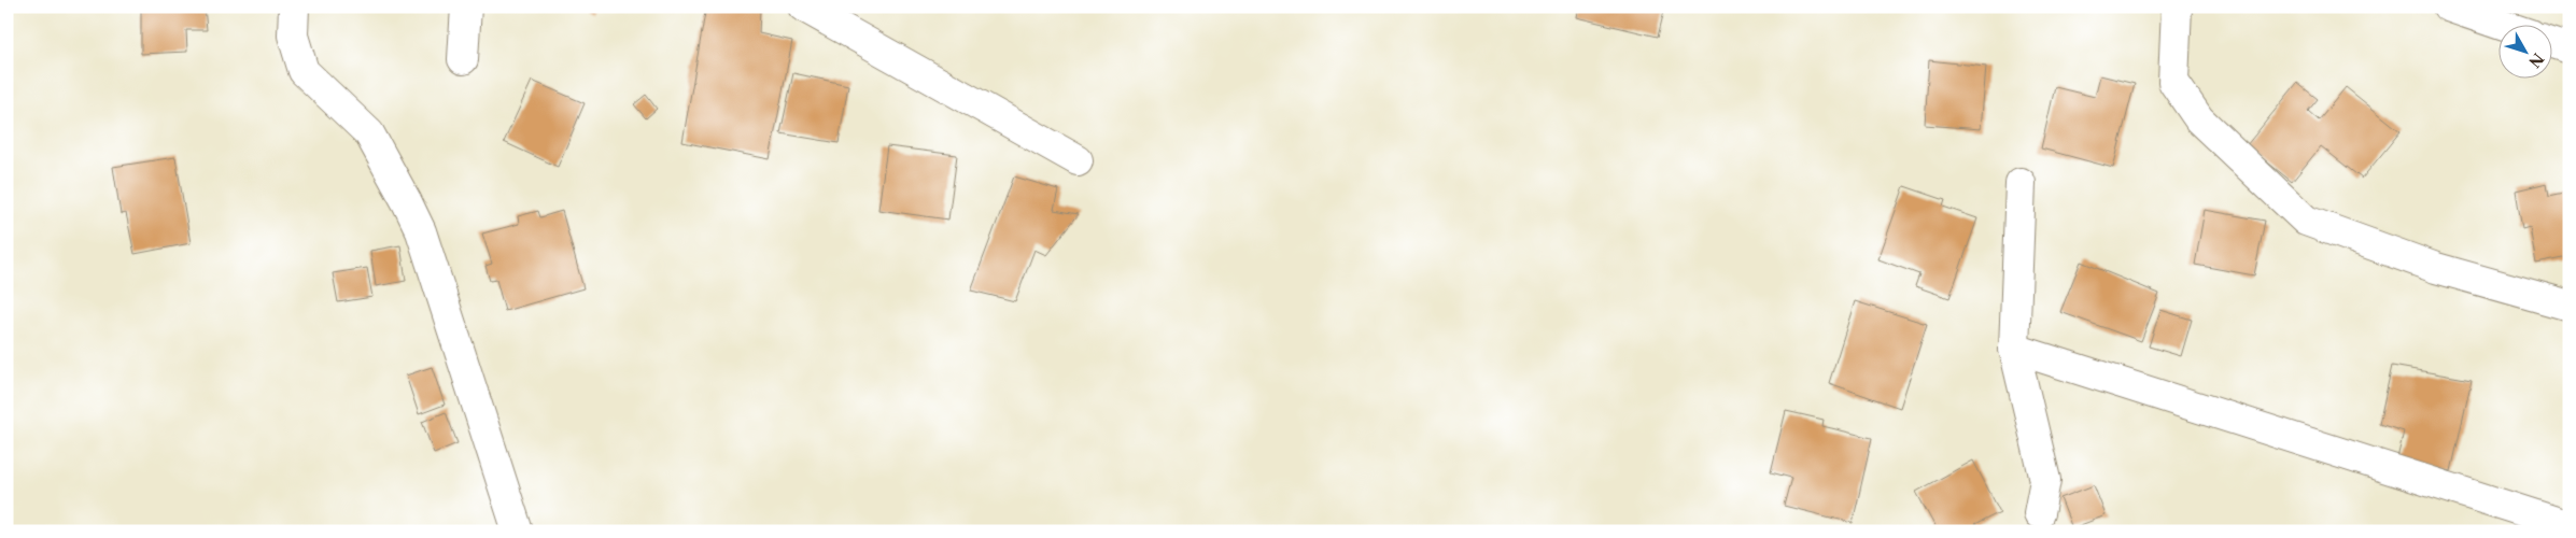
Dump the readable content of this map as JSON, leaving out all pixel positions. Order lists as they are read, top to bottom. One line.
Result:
{"north":"bottom right"}
